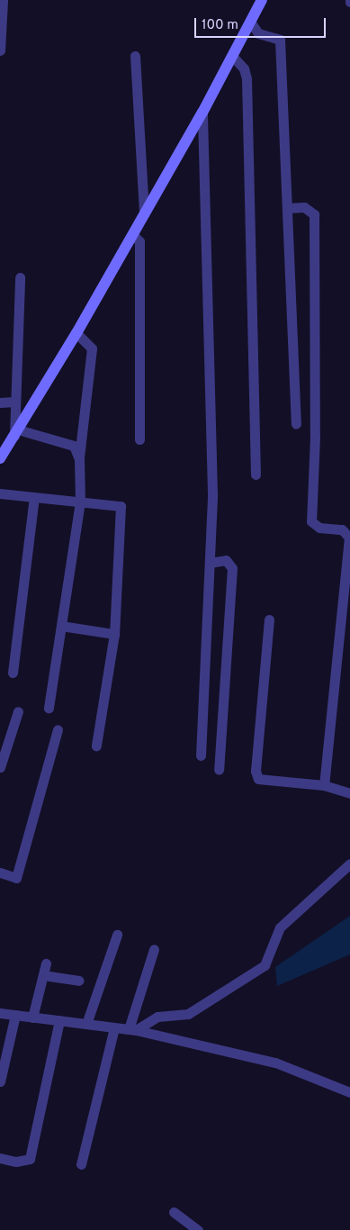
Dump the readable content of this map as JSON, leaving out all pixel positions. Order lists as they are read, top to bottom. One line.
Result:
{"scale_bar":"100 m"}
